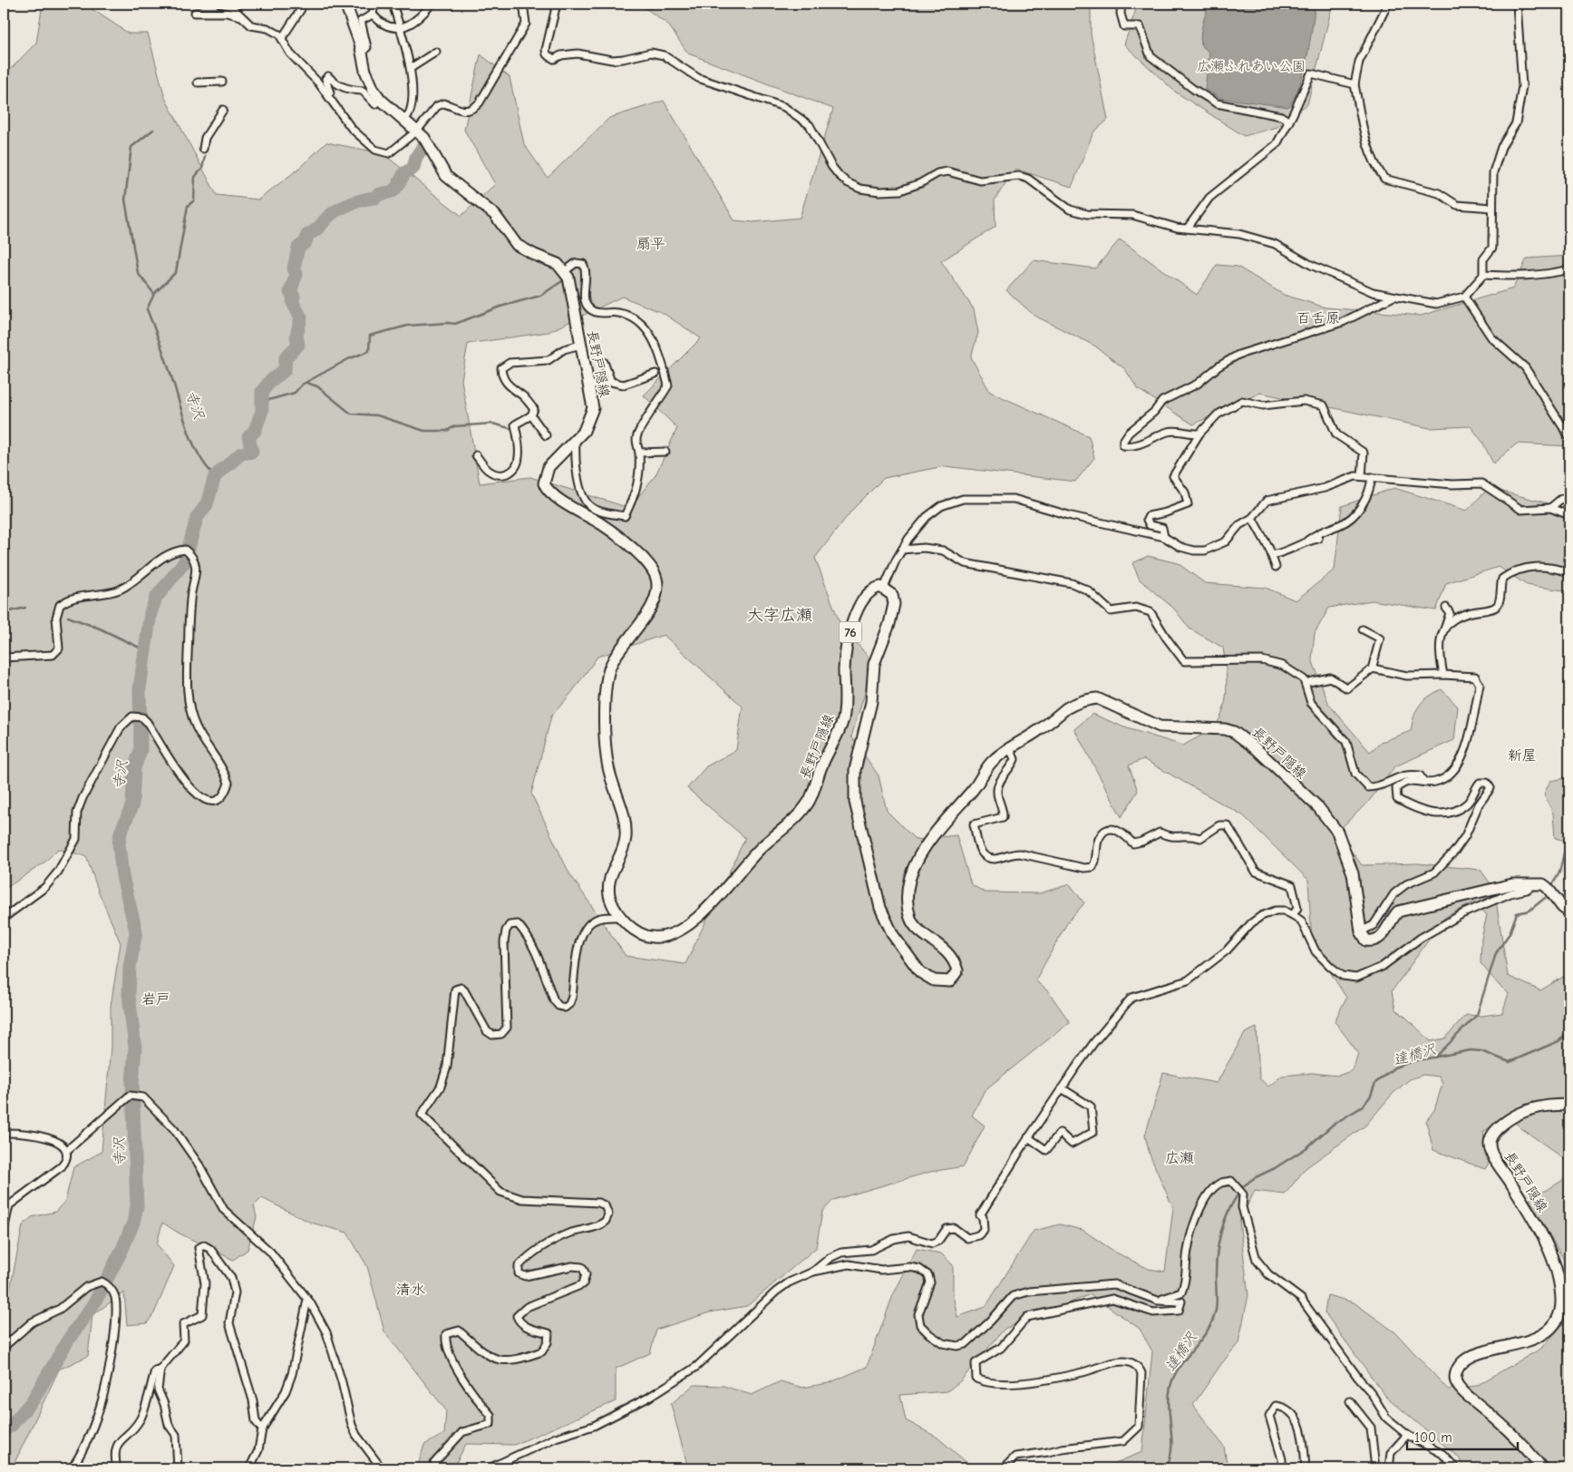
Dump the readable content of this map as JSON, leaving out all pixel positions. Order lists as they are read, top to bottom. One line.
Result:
{"streets":{"main road":["長野戸隠線","76"]},"districts":["扇平","百舌原","大字広瀬","新屋","岩戸","広瀬","清水"],"water":["寺沢","達橋沢"],"parks":["広瀬ふれあい公園"],"scale_bar":"100 m"}
